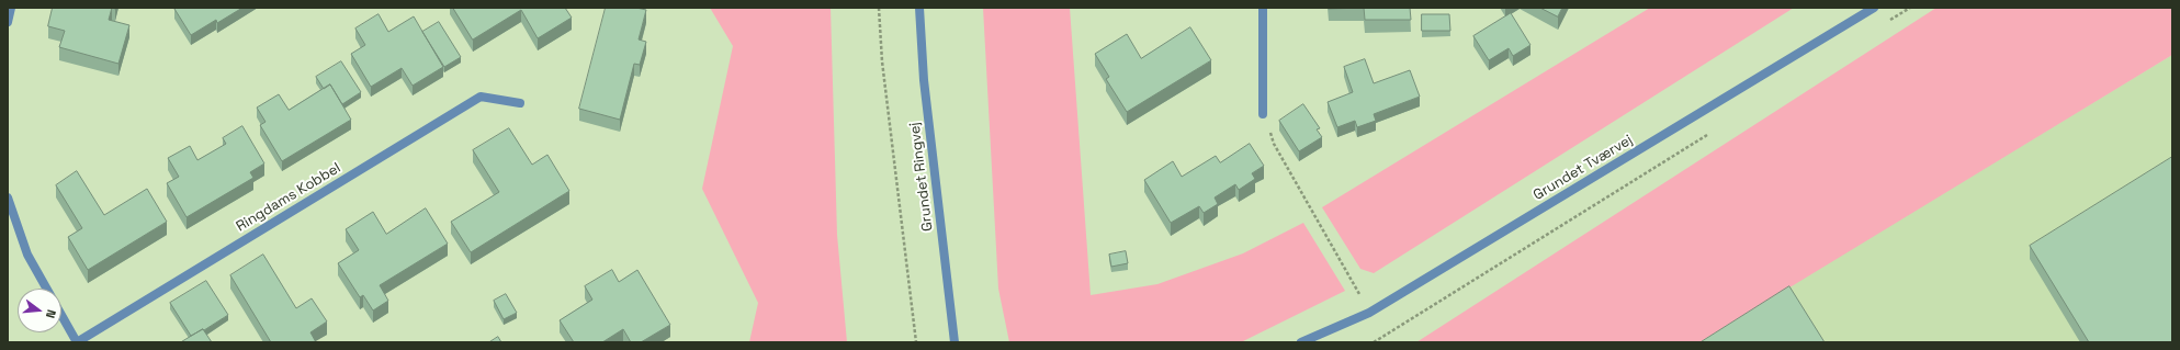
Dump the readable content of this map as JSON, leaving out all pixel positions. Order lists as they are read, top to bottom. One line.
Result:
{"streets":{"street":["Grundet Tværvej","Grundet Ringvej","Ringdams Kobbel"]},"north":"right"}
